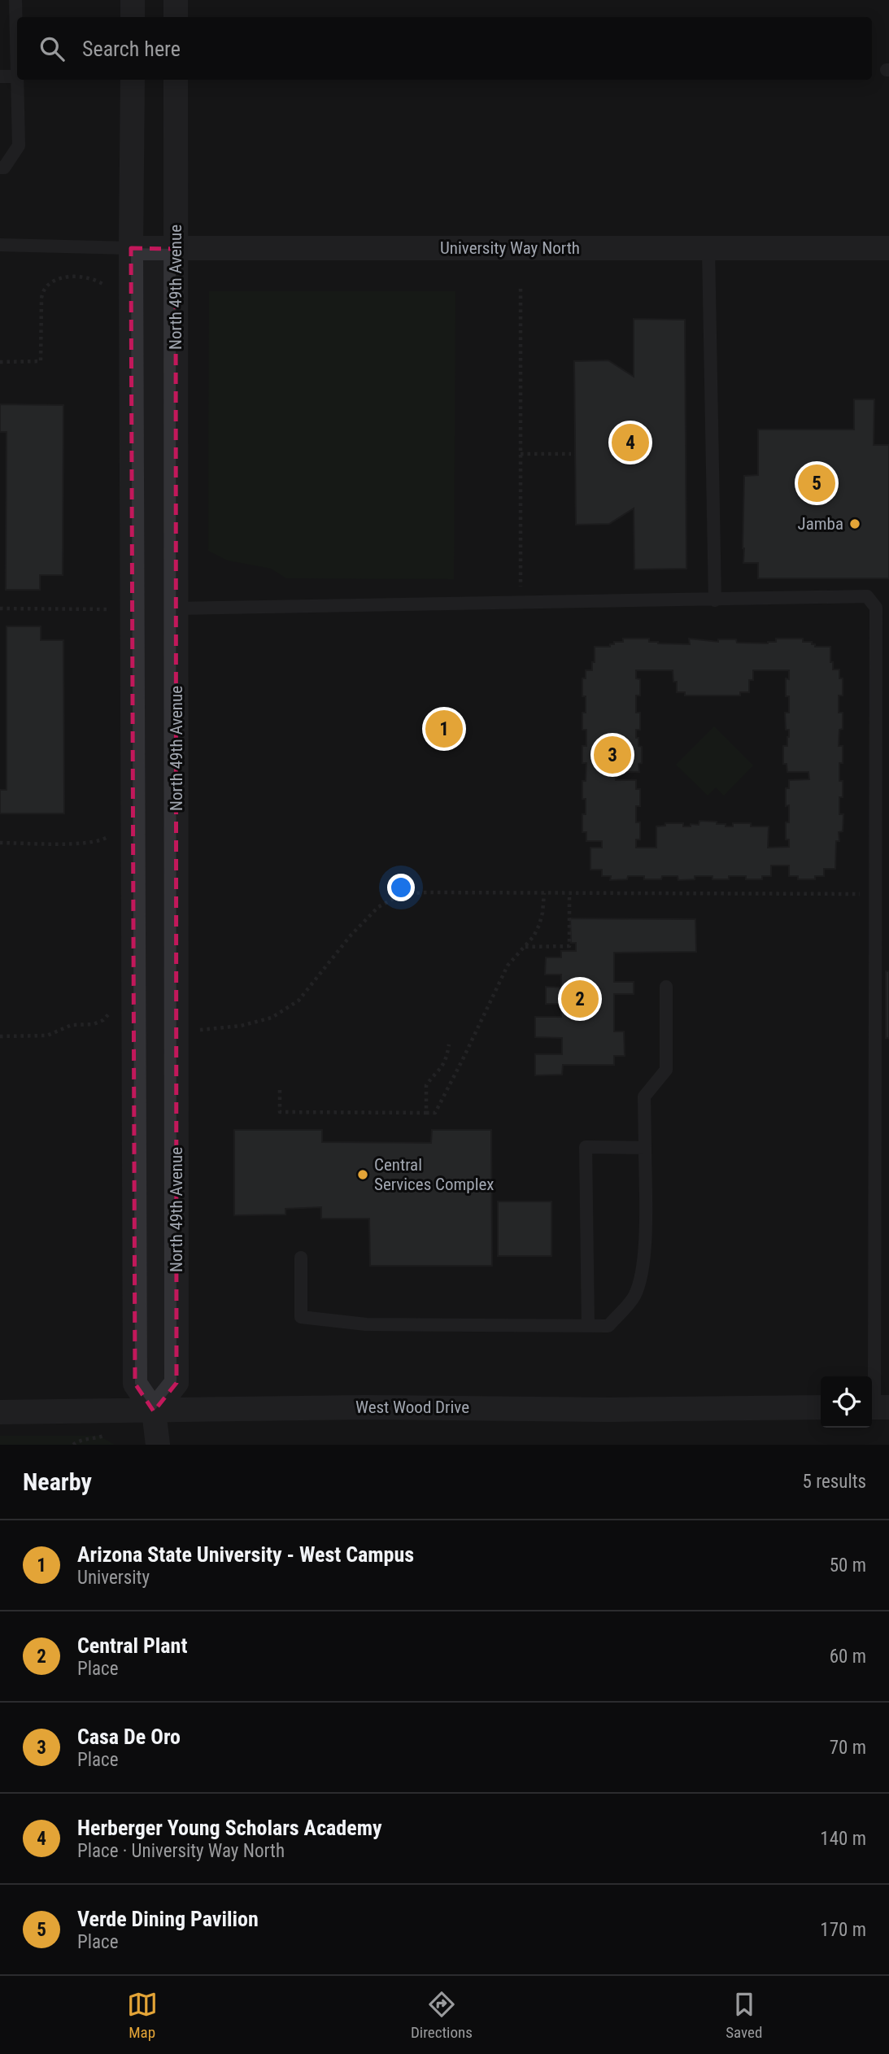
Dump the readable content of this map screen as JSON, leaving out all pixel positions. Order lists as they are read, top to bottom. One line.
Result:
{"streets":{"street":["University Way North","North 49th Avenue","West Wood Drive"]},"crossings":[["University Way North","North 49th Avenue"],["North 49th Avenue","West Wood Drive"]],"places":["Jamba","Central Services Complex"],"page":{"search":"Search here","pins":["4","5","1","3","2"],"heading":["Nearby","5 results"],"list":[{"mark":"1","name":"Arizona State University - West Campus","note":"University","value":"50 m"},{"mark":"2","name":"Central Plant","note":"Place","value":"60 m"},{"mark":"3","name":"Casa De Oro","note":"Place","value":"70 m"},{"mark":"4","name":"Herberger Young Scholars Academy","note":"Place · University Way North","value":"140 m"},{"mark":"5","name":"Verde Dining Pavilion","note":"Place","value":"170 m"}],"nav":["Map","Directions","Saved"]}}
